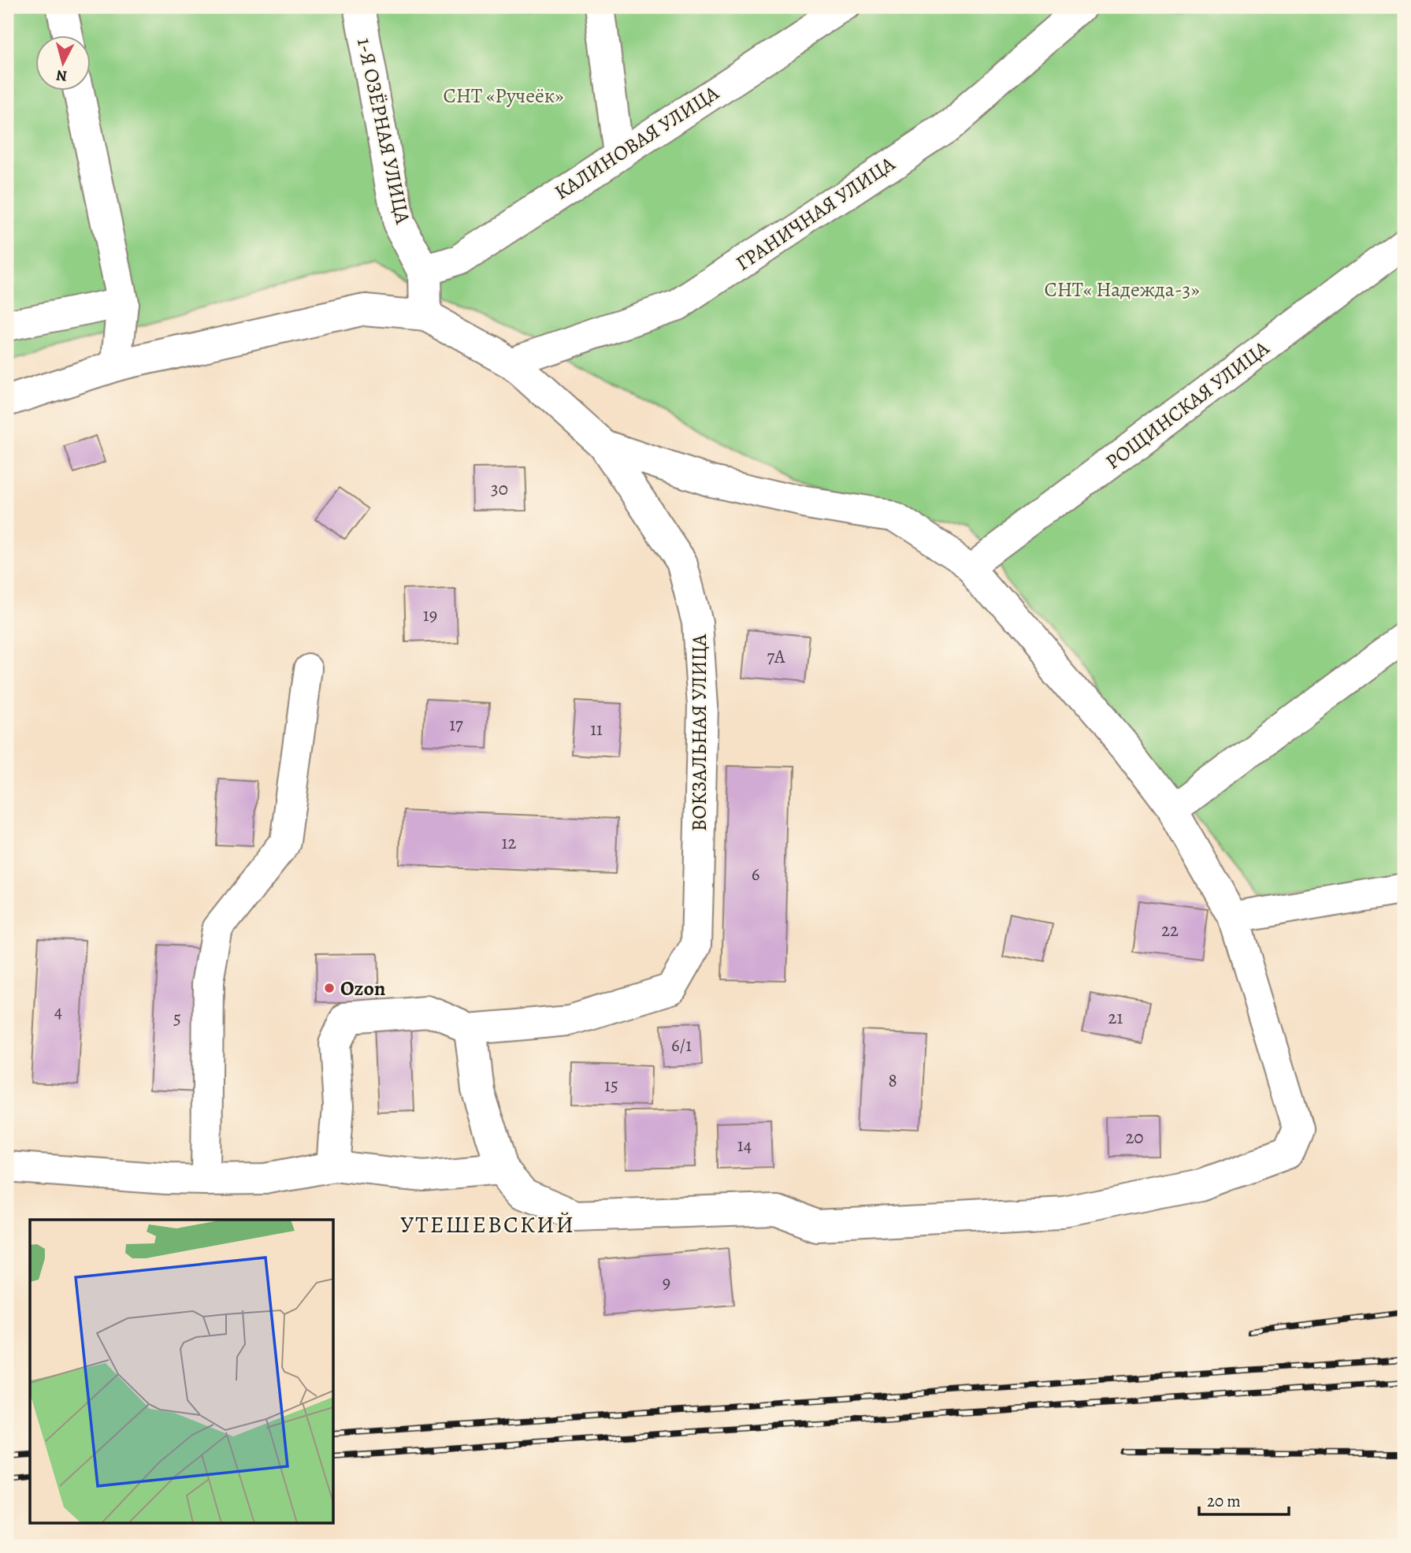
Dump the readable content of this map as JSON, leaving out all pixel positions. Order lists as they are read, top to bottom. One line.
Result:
{"streets":{"street":["1-Я ОЗЁРНАЯ УЛИЦА","КАЛИНОВАЯ УЛИЦА","ГРАНИЧНАЯ УЛИЦА","РОЩИНСКАЯ УЛИЦА","ВОКЗАЛЬНАЯ УЛИЦА"]},"crossings":[["1-Я ОЗЁРНАЯ УЛИЦА","КАЛИНОВАЯ УЛИЦА"],["1-Я ОЗЁРНАЯ УЛИЦА","ВОКЗАЛЬНАЯ УЛИЦА"],["ГРАНИЧНАЯ УЛИЦА","ВОКЗАЛЬНАЯ УЛИЦА"]],"districts":["УТЕШЕВСКИЙ"],"parks":["СНТ «Ручеёк»","СНТ« Надежда-3»"],"places":["Ozon"],"house_numbers":["30","19","7А","17","11","12","6","22","4","21","5","6/1","8","15","20","14","9"],"scale_bar":"20 m","north":"bottom"}
